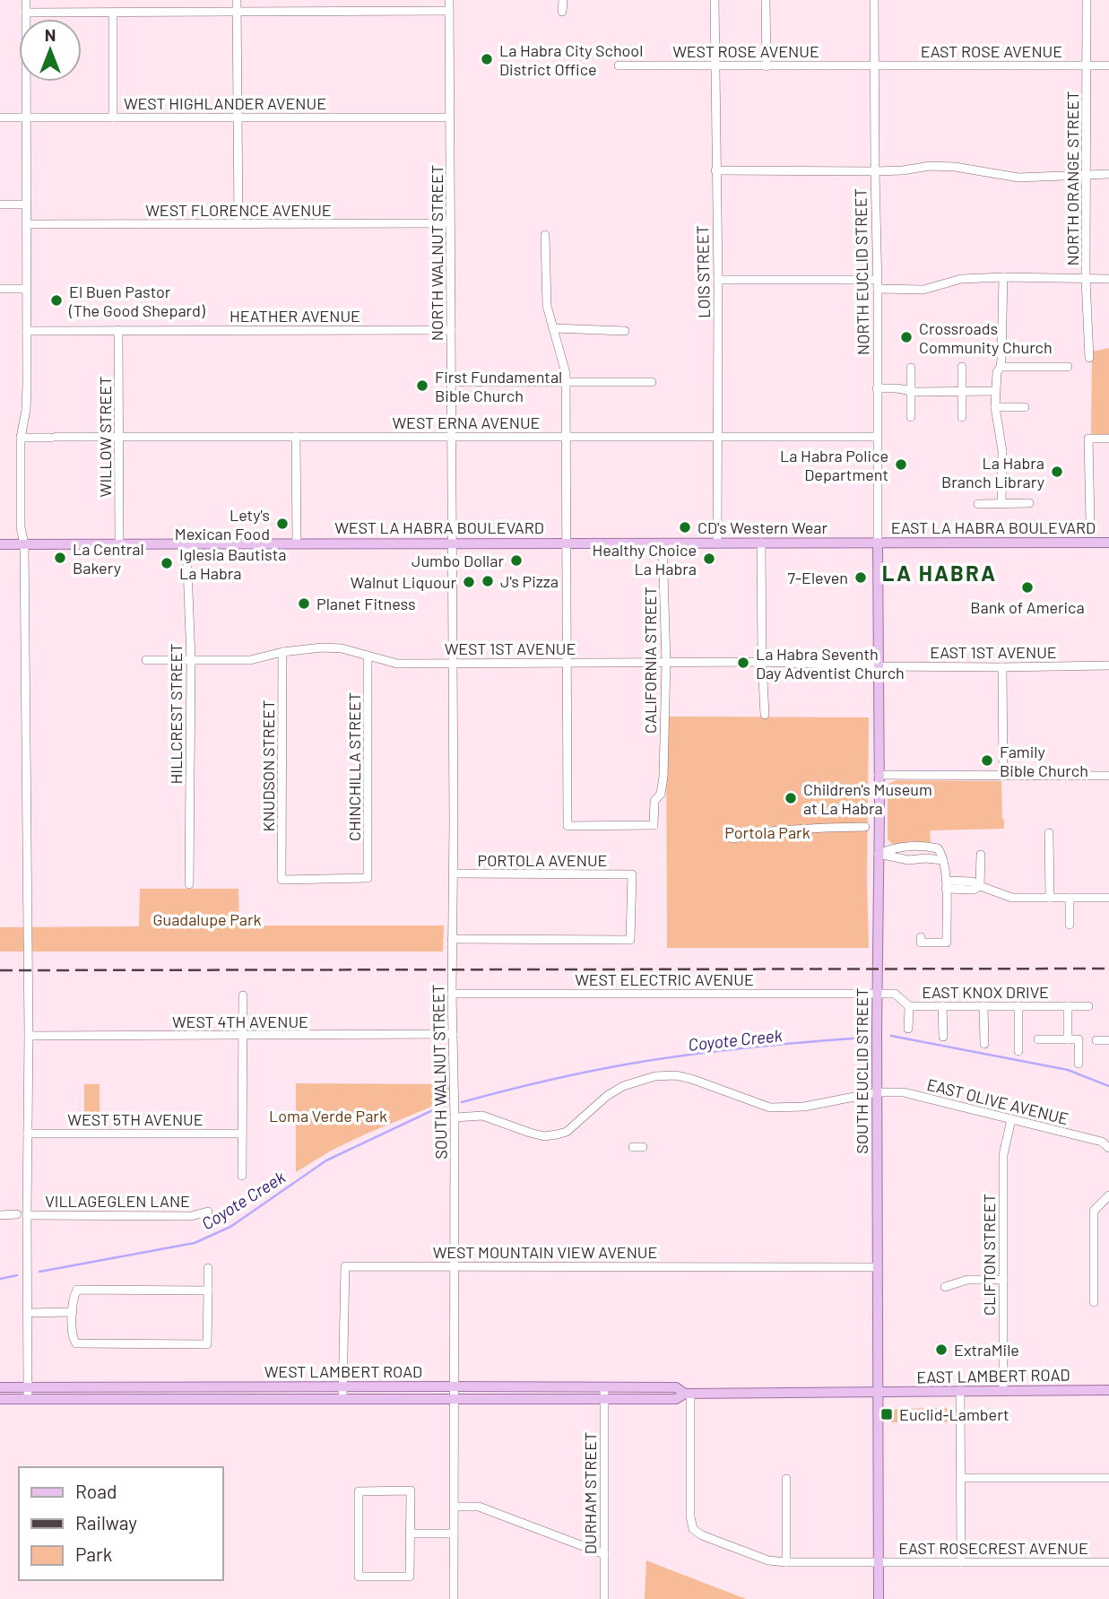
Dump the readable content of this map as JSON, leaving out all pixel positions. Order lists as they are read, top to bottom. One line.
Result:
{"streets":{"main road":["WEST LA HABRA BOULEVARD","EAST LA HABRA BOULEVARD","SOUTH EUCLID STREET","WEST LAMBERT ROAD","EAST LAMBERT ROAD"],"street":["WEST ROSE AVENUE","EAST ROSE AVENUE","WEST HIGHLANDER AVENUE","NORTH ORANGE STREET","WEST FLORENCE AVENUE","NORTH WALNUT STREET","LOIS STREET","NORTH EUCLID STREET","HEATHER AVENUE","WEST ERNA AVENUE","WILLOW STREET","WEST 1ST AVENUE","EAST 1ST AVENUE","CALIFORNIA STREET","HILLCREST STREET","KNUDSON STREET","CHINCHILLA STREET","PORTOLA AVENUE","WEST ELECTRIC AVENUE","EAST KNOX DRIVE","WEST 4TH AVENUE","SOUTH WALNUT STREET","EAST OLIVE AVENUE","WEST 5TH AVENUE","VILLAGEGLEN LANE","WEST MOUNTAIN VIEW AVENUE","CLIFTON STREET","DURHAM STREET","EAST ROSECREST AVENUE"]},"crossings":[["WEST ROSE AVENUE","EAST ROSE AVENUE"],["WEST ROSE AVENUE","LOIS STREET"],["WEST ROSE AVENUE","NORTH EUCLID STREET"],["EAST ROSE AVENUE","NORTH ORANGE STREET"],["EAST ROSE AVENUE","NORTH EUCLID STREET"],["WEST HIGHLANDER AVENUE","NORTH WALNUT STREET"],["WEST FLORENCE AVENUE","NORTH WALNUT STREET"],["NORTH WALNUT STREET","HEATHER AVENUE"],["NORTH WALNUT STREET","WEST ERNA AVENUE"],["NORTH WALNUT STREET","WEST LA HABRA BOULEVARD"],["NORTH WALNUT STREET","SOUTH WALNUT STREET"],["LOIS STREET","WEST ERNA AVENUE"],["LOIS STREET","WEST LA HABRA BOULEVARD"],["NORTH EUCLID STREET","WEST ERNA AVENUE"],["NORTH EUCLID STREET","WEST LA HABRA BOULEVARD"],["NORTH EUCLID STREET","EAST LA HABRA BOULEVARD"],["NORTH EUCLID STREET","SOUTH EUCLID STREET"],["HEATHER AVENUE","WILLOW STREET"],["WEST ERNA AVENUE","WILLOW STREET"],["WILLOW STREET","WEST LA HABRA BOULEVARD"],["WEST LA HABRA BOULEVARD","EAST LA HABRA BOULEVARD"],["WEST LA HABRA BOULEVARD","CALIFORNIA STREET"],["WEST LA HABRA BOULEVARD","HILLCREST STREET"],["WEST LA HABRA BOULEVARD","SOUTH EUCLID STREET"],["WEST LA HABRA BOULEVARD","SOUTH WALNUT STREET"],["EAST LA HABRA BOULEVARD","SOUTH EUCLID STREET"],["WEST 1ST AVENUE","EAST 1ST AVENUE"],["WEST 1ST AVENUE","CALIFORNIA STREET"],["WEST 1ST AVENUE","HILLCREST STREET"],["WEST 1ST AVENUE","KNUDSON STREET"],["WEST 1ST AVENUE","CHINCHILLA STREET"],["WEST 1ST AVENUE","SOUTH EUCLID STREET"],["WEST 1ST AVENUE","SOUTH WALNUT STREET"],["EAST 1ST AVENUE","SOUTH EUCLID STREET"],["KNUDSON STREET","CHINCHILLA STREET"],["PORTOLA AVENUE","SOUTH WALNUT STREET"],["WEST ELECTRIC AVENUE","EAST KNOX DRIVE"],["WEST ELECTRIC AVENUE","SOUTH EUCLID STREET"],["WEST ELECTRIC AVENUE","SOUTH WALNUT STREET"],["EAST KNOX DRIVE","SOUTH EUCLID STREET"],["WEST 4TH AVENUE","SOUTH WALNUT STREET"],["SOUTH EUCLID STREET","EAST OLIVE AVENUE"],["SOUTH EUCLID STREET","WEST MOUNTAIN VIEW AVENUE"],["SOUTH EUCLID STREET","WEST LAMBERT ROAD"],["SOUTH EUCLID STREET","EAST LAMBERT ROAD"],["SOUTH EUCLID STREET","EAST ROSECREST AVENUE"],["SOUTH WALNUT STREET","EAST OLIVE AVENUE"],["SOUTH WALNUT STREET","WEST MOUNTAIN VIEW AVENUE"],["SOUTH WALNUT STREET","WEST LAMBERT ROAD"],["EAST OLIVE AVENUE","CLIFTON STREET"],["WEST MOUNTAIN VIEW AVENUE","WEST LAMBERT ROAD"],["CLIFTON STREET","EAST LAMBERT ROAD"],["WEST LAMBERT ROAD","EAST LAMBERT ROAD"],["WEST LAMBERT ROAD","DURHAM STREET"],["WEST LAMBERT ROAD","EAST ROSECREST AVENUE"]],"districts":["LA HABRA"],"water":["Coyote Creek"],"parks":["Portola Park","Guadalupe Park","Loma Verde Park"],"places":{"other":["La Habra City School District Office","El Buen Pastor (The Good Shepard)","Crossroads Community Church","First Fundamental Bible Church","La Habra Police Department","La Habra Branch Library","Lety's Mexican Food","CD's Western Wear","La Central Bakery","Healthy Choice La Habra","Jumbo Dollar","Iglesia Bautista La Habra","7-Eleven","J's Pizza","Walnut Liquour","Bank of America","Planet Fitness","La Habra Seventh Day Adventist Church","Family Bible Church","Children's Museum at La Habra","ExtraMile"],"transit":["Euclid-Lambert"]},"legend":["Road","Railway","Park"],"north":"top"}
